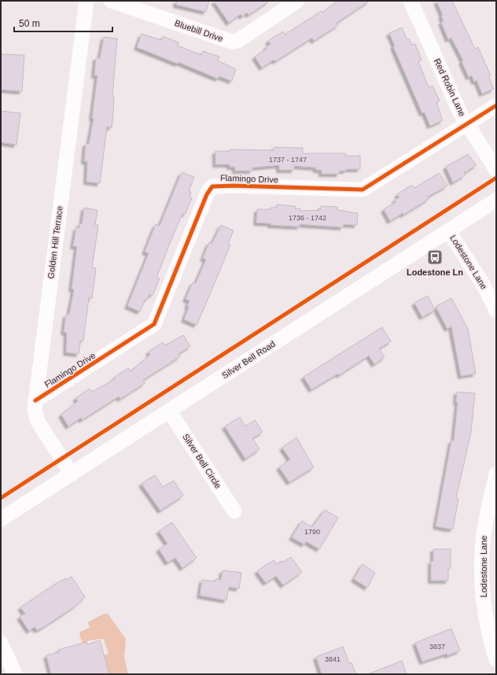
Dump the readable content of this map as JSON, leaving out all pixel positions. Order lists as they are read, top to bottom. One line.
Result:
{"streets":{"street":["Bluebill Drive","Red Robin Lane","Flamingo Drive","Golden Hill Terrace","Lodestone Lane","Silver Bell Road","Silver Bell Circle"]},"crossings":[["Red Robin Lane","Flamingo Drive"],["Flamingo Drive","Golden Hill Terrace"],["Golden Hill Terrace","Silver Bell Road"],["Lodestone Lane","Silver Bell Road"],["Silver Bell Road","Silver Bell Circle"]],"places":{"bus stop":["Lodestone Ln"]},"house_numbers":["1737 - 1747","1736 - 1742","1790","3837","3841"],"scale_bar":"50 m"}
